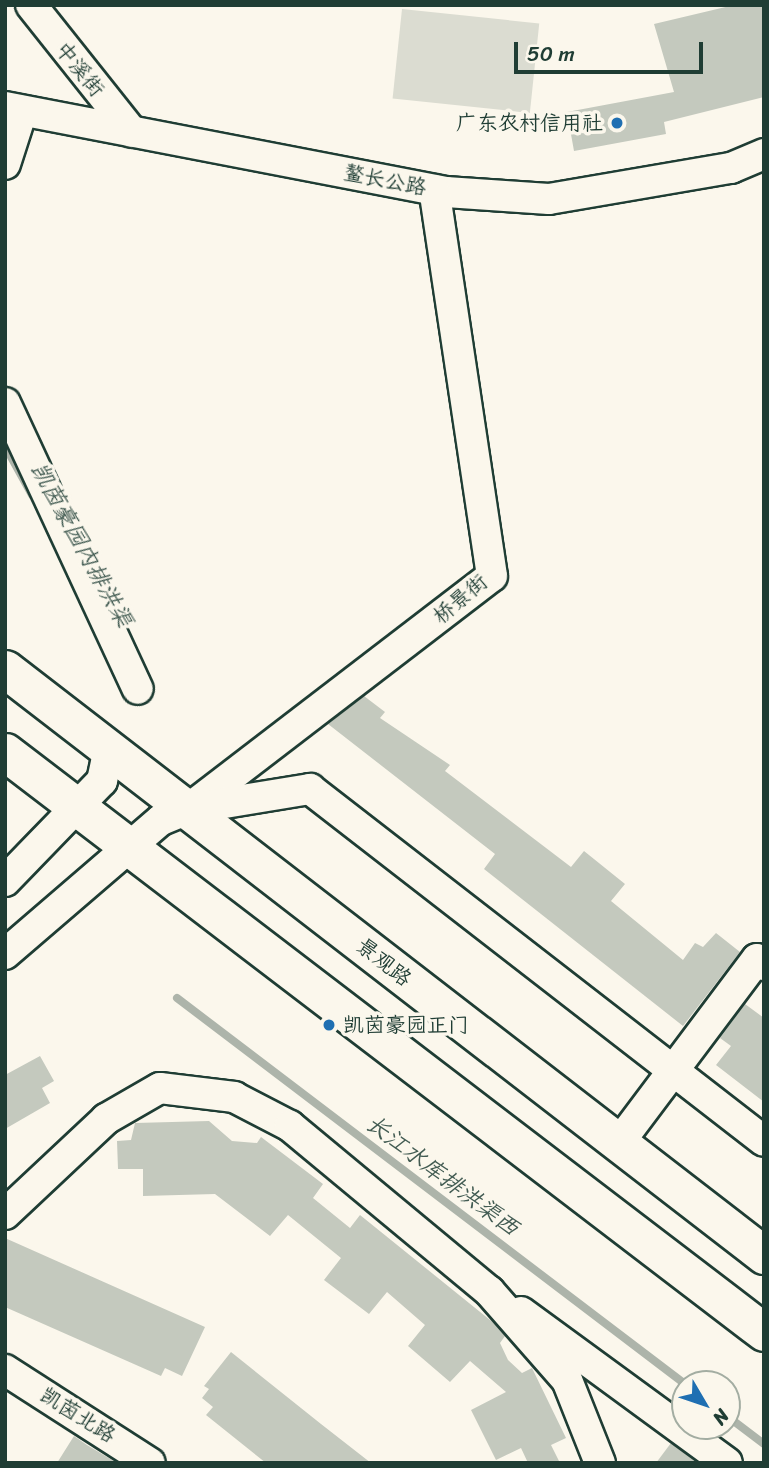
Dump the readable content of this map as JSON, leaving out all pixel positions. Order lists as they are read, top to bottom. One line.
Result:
{"streets":{"main road":["景观路"],"street":["中溪街","鳌长公路","桥景街","凯茵北路"]},"crossings":[["中溪街","鳌长公路"],["鳌长公路","桥景街"],["桥景街","景观路"]],"water":["凯茵豪园内排洪渠","长江水库排洪渠西"],"places":["广东农村信用社","凯茵豪园正门"],"scale_bar":"50 m","north":"bottom right"}
